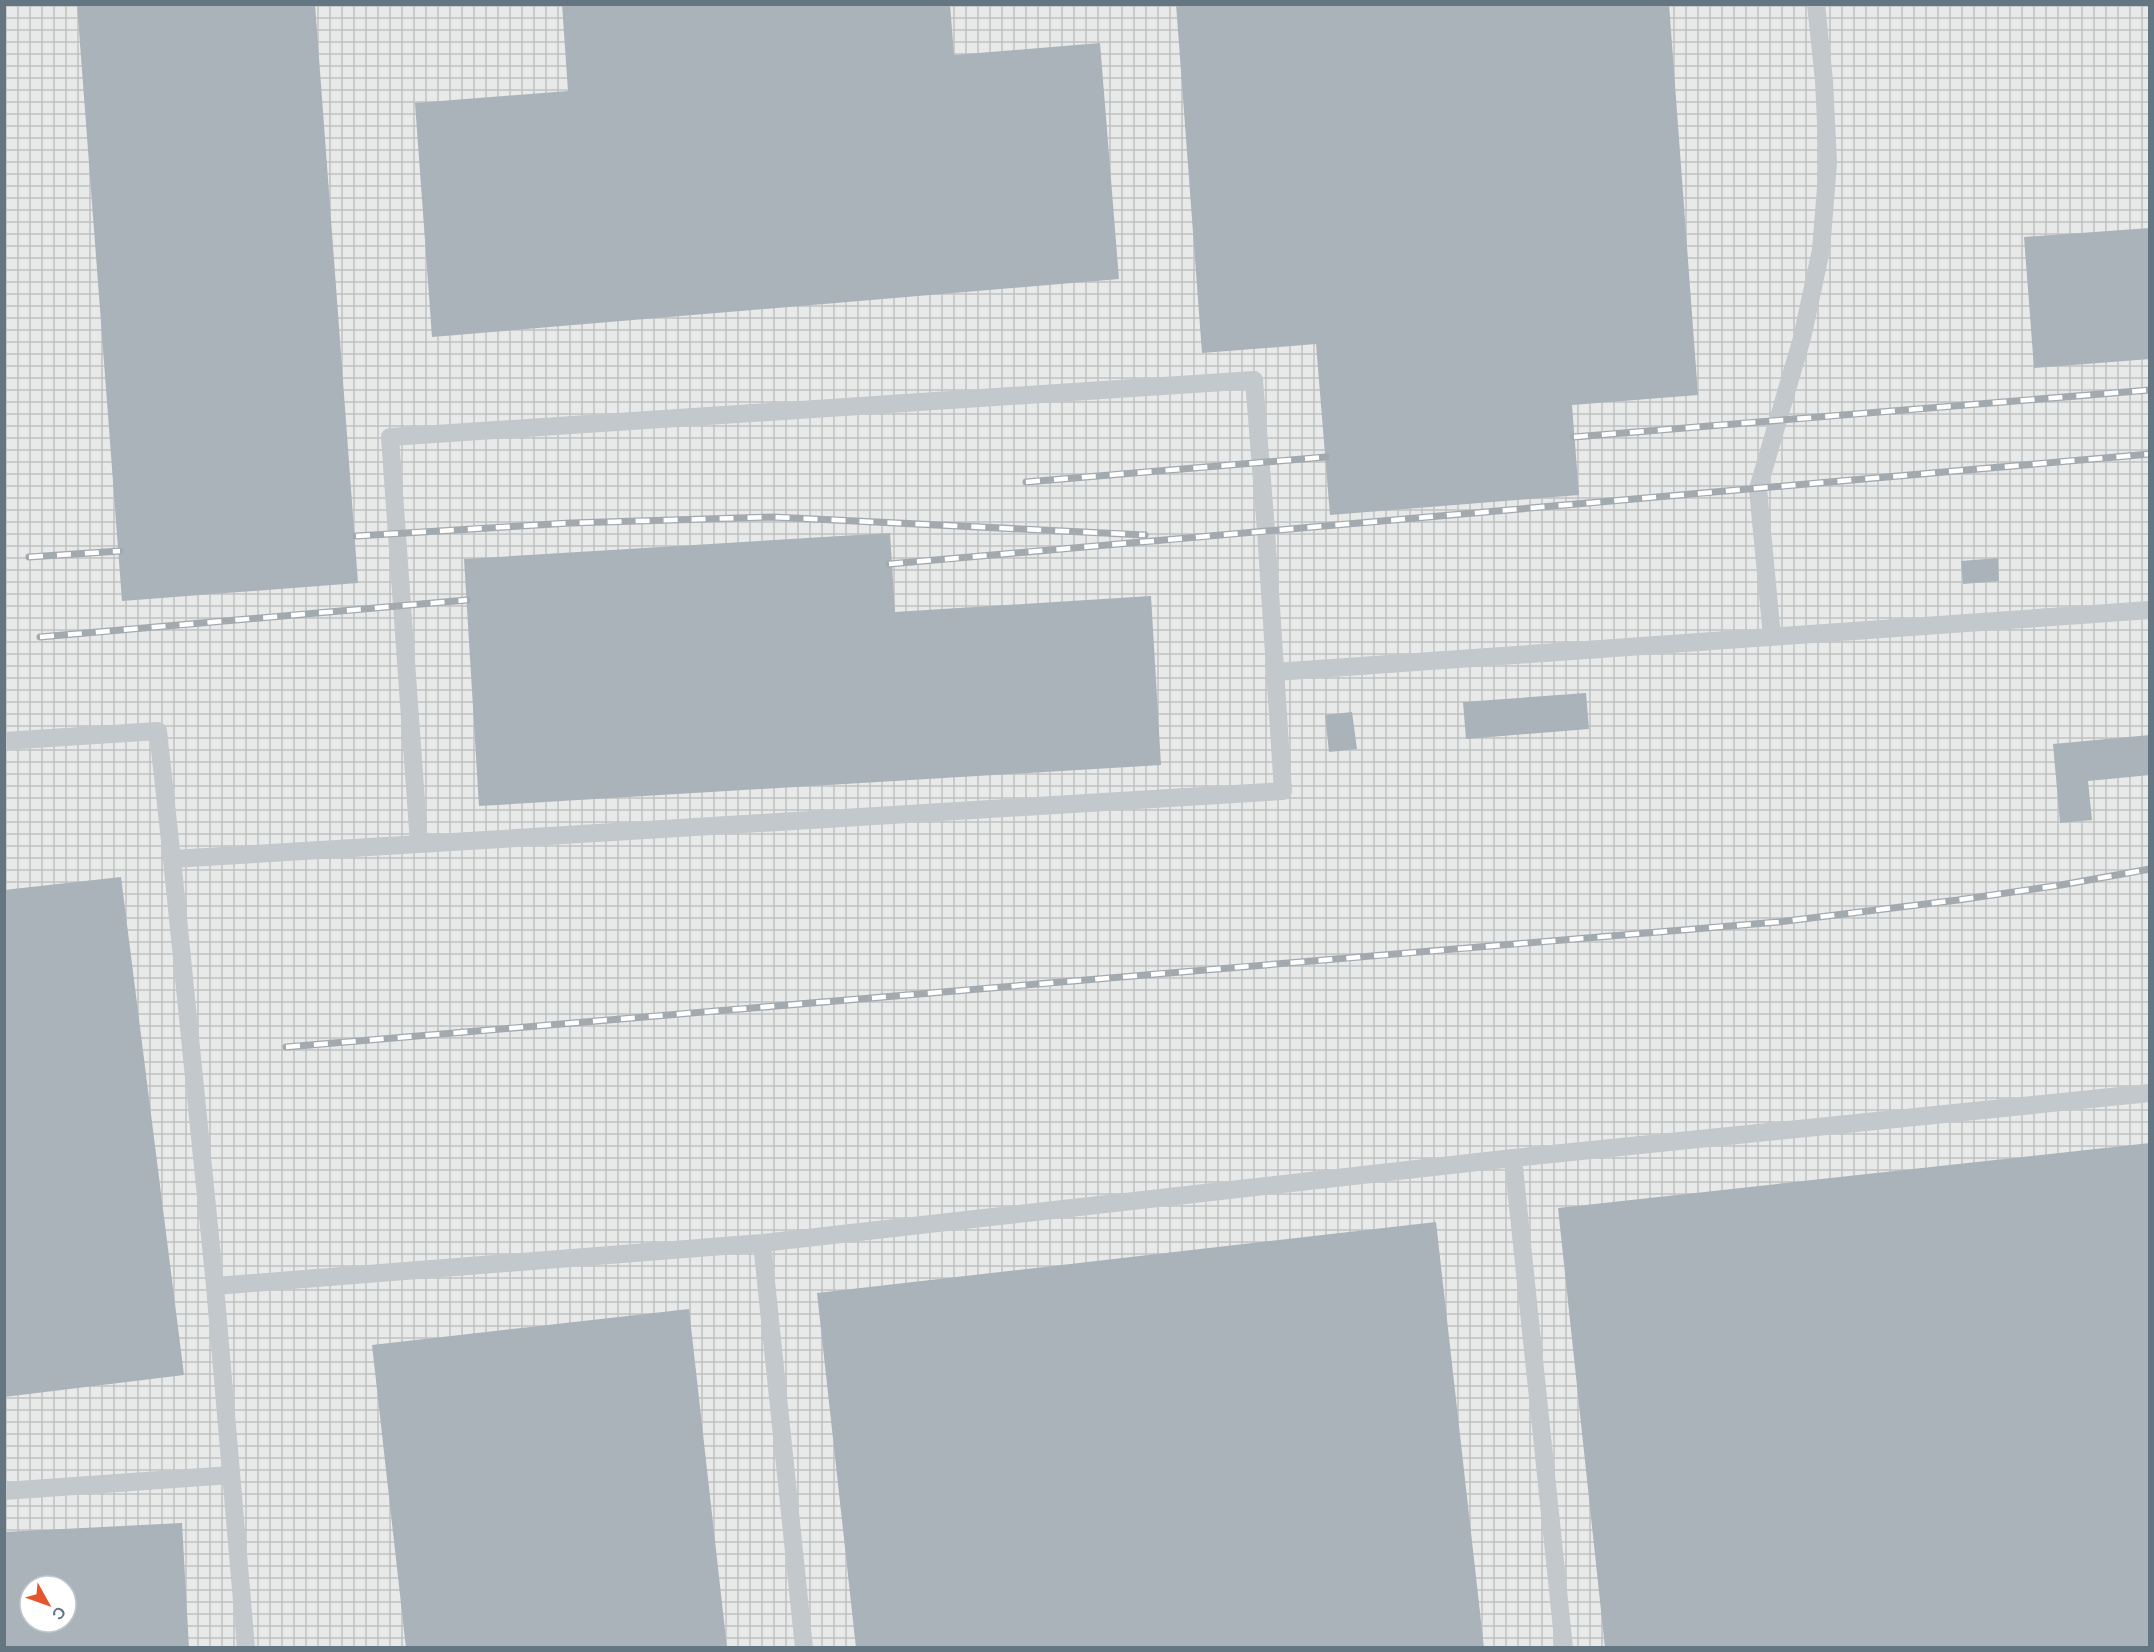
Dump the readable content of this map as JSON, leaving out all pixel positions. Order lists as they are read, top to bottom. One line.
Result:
{"north":"bottom right"}
